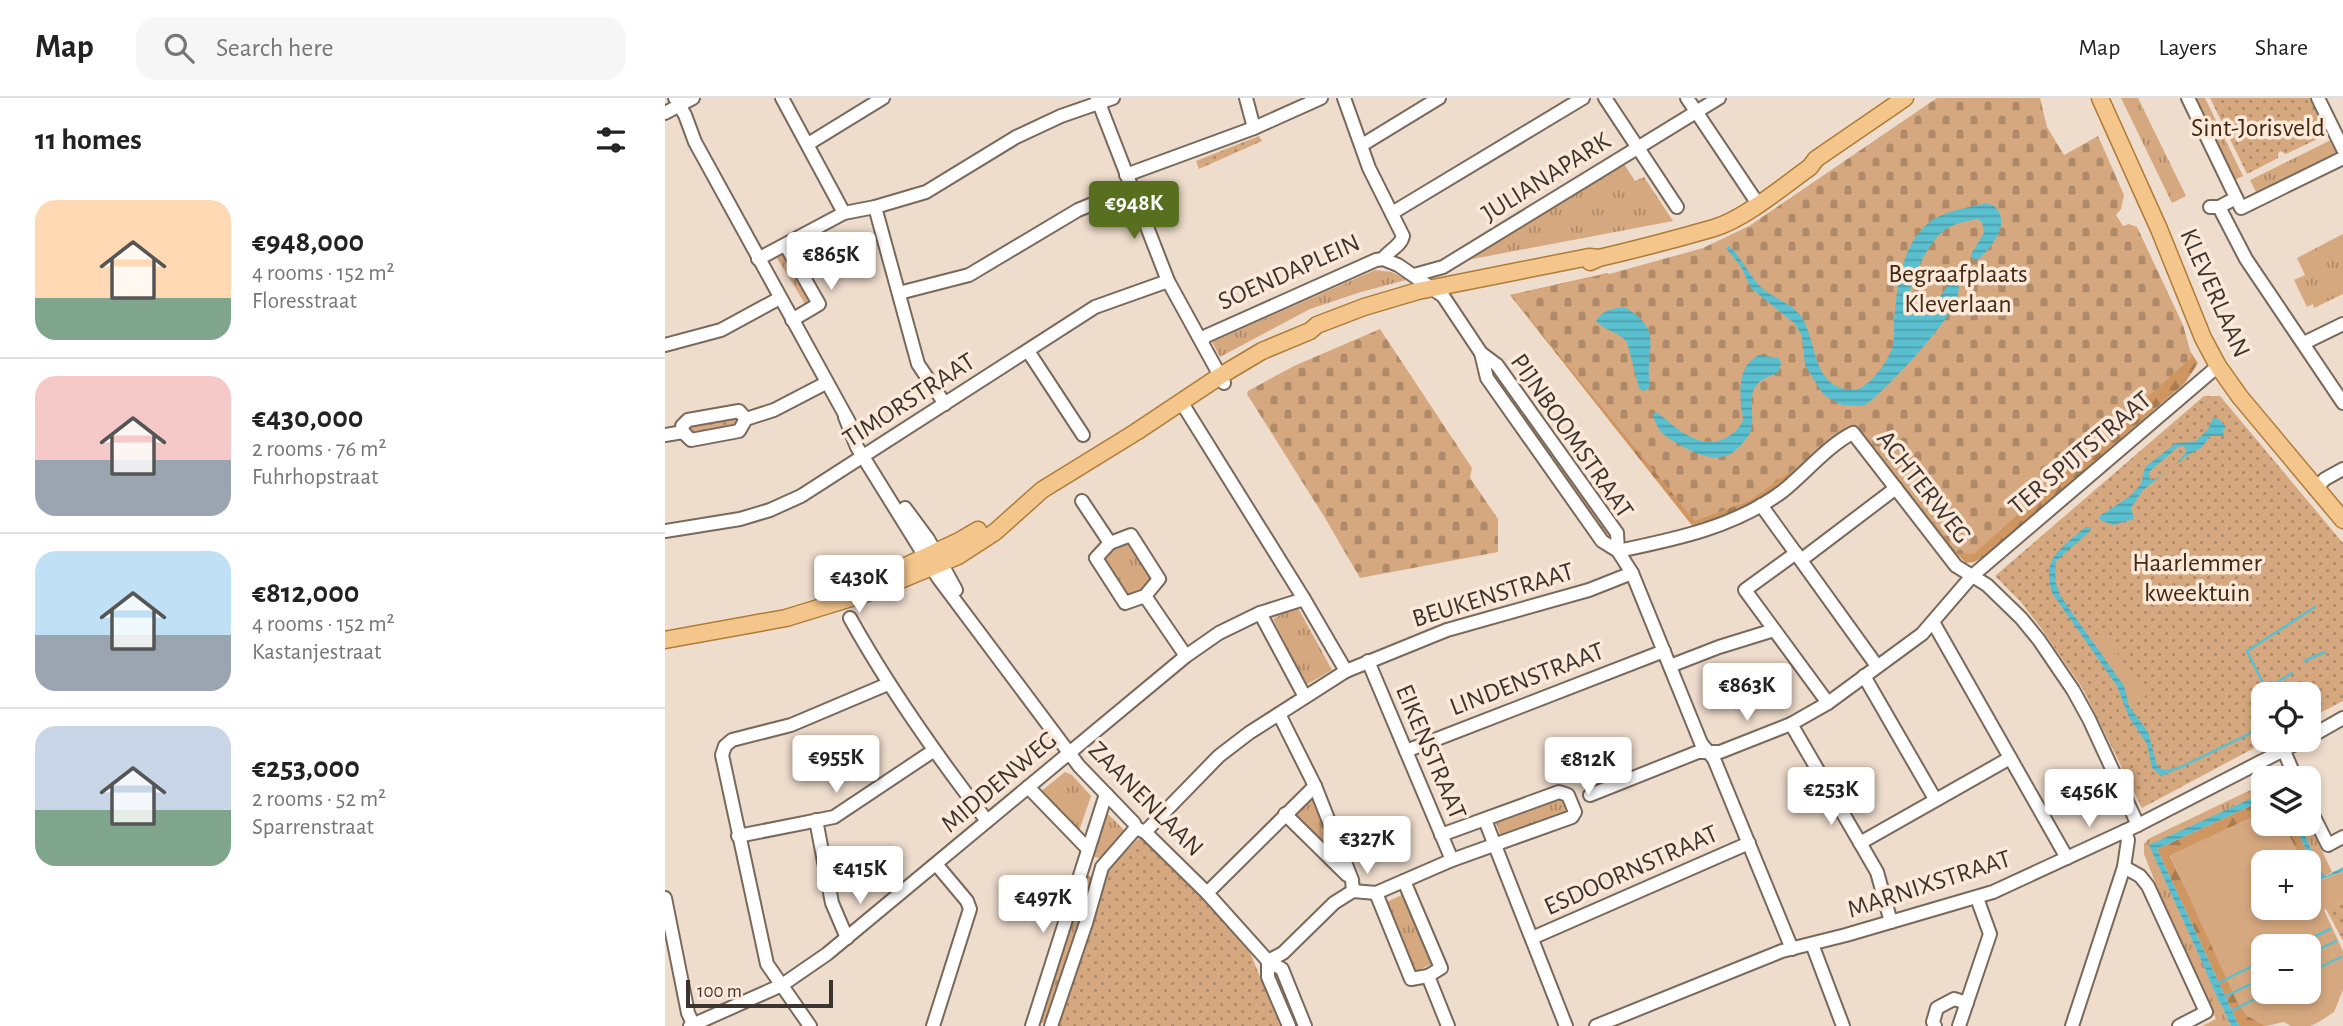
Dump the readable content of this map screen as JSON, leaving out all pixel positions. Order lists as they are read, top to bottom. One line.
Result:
{"streets":{"main road":["KLEVERLAAN"],"street":["JULIANAPARK","SOENDAPLEIN","TIMORSTRAAT","PIJNBOOMSTRAAT","TER SPIJTSTRAAT","ACHTERWEG","BEUKENSTRAAT","LINDENSTRAAT","EIKENSTRAAT","MIDDENWEG","ZAANENLAAN","ESDOORNSTRAAT","MARNIXSTRAAT"]},"crossings":[["JULIANAPARK","SOENDAPLEIN"],["SOENDAPLEIN","PIJNBOOMSTRAAT"],["KLEVERLAAN","TER SPIJTSTRAAT"],["TIMORSTRAAT","ZAANENLAAN"],["PIJNBOOMSTRAAT","TER SPIJTSTRAAT"],["PIJNBOOMSTRAAT","ACHTERWEG"],["PIJNBOOMSTRAAT","BEUKENSTRAAT"],["PIJNBOOMSTRAAT","LINDENSTRAAT"],["PIJNBOOMSTRAAT","ESDOORNSTRAAT"],["PIJNBOOMSTRAAT","MARNIXSTRAAT"],["TER SPIJTSTRAAT","ACHTERWEG"],["ACHTERWEG","MARNIXSTRAAT"],["BEUKENSTRAAT","EIKENSTRAAT"],["BEUKENSTRAAT","ZAANENLAAN"],["LINDENSTRAAT","EIKENSTRAAT"],["EIKENSTRAAT","ESDOORNSTRAAT"],["MIDDENWEG","ZAANENLAAN"]],"parks":["Sint-Jorisveld","Begraafplaats Kleverlaan","Haarlemmer kweektuin"],"scale_bar":"100 m","page":{"header":"Map","search":"Search here","nav":["Map","Layers","Share"],"heading":"11 homes","price":["€948K","€865K","€430K","€863K","€955K","€812K","€253K","€456K","€327K","€415K","€497K"],"list":[{"name":"€948,000","note":"4 rooms · 152 m² · Floresstraat"},{"name":"€430,000","note":"2 rooms · 76 m² · Fuhrhopstraat"},{"name":"€812,000","note":"4 rooms · 152 m² · Kastanjestraat"},{"name":"€253,000","note":"2 rooms · 52 m² · Sparrenstraat"}],"map_buttons":["+","−"],"scale":"100 m"}}
